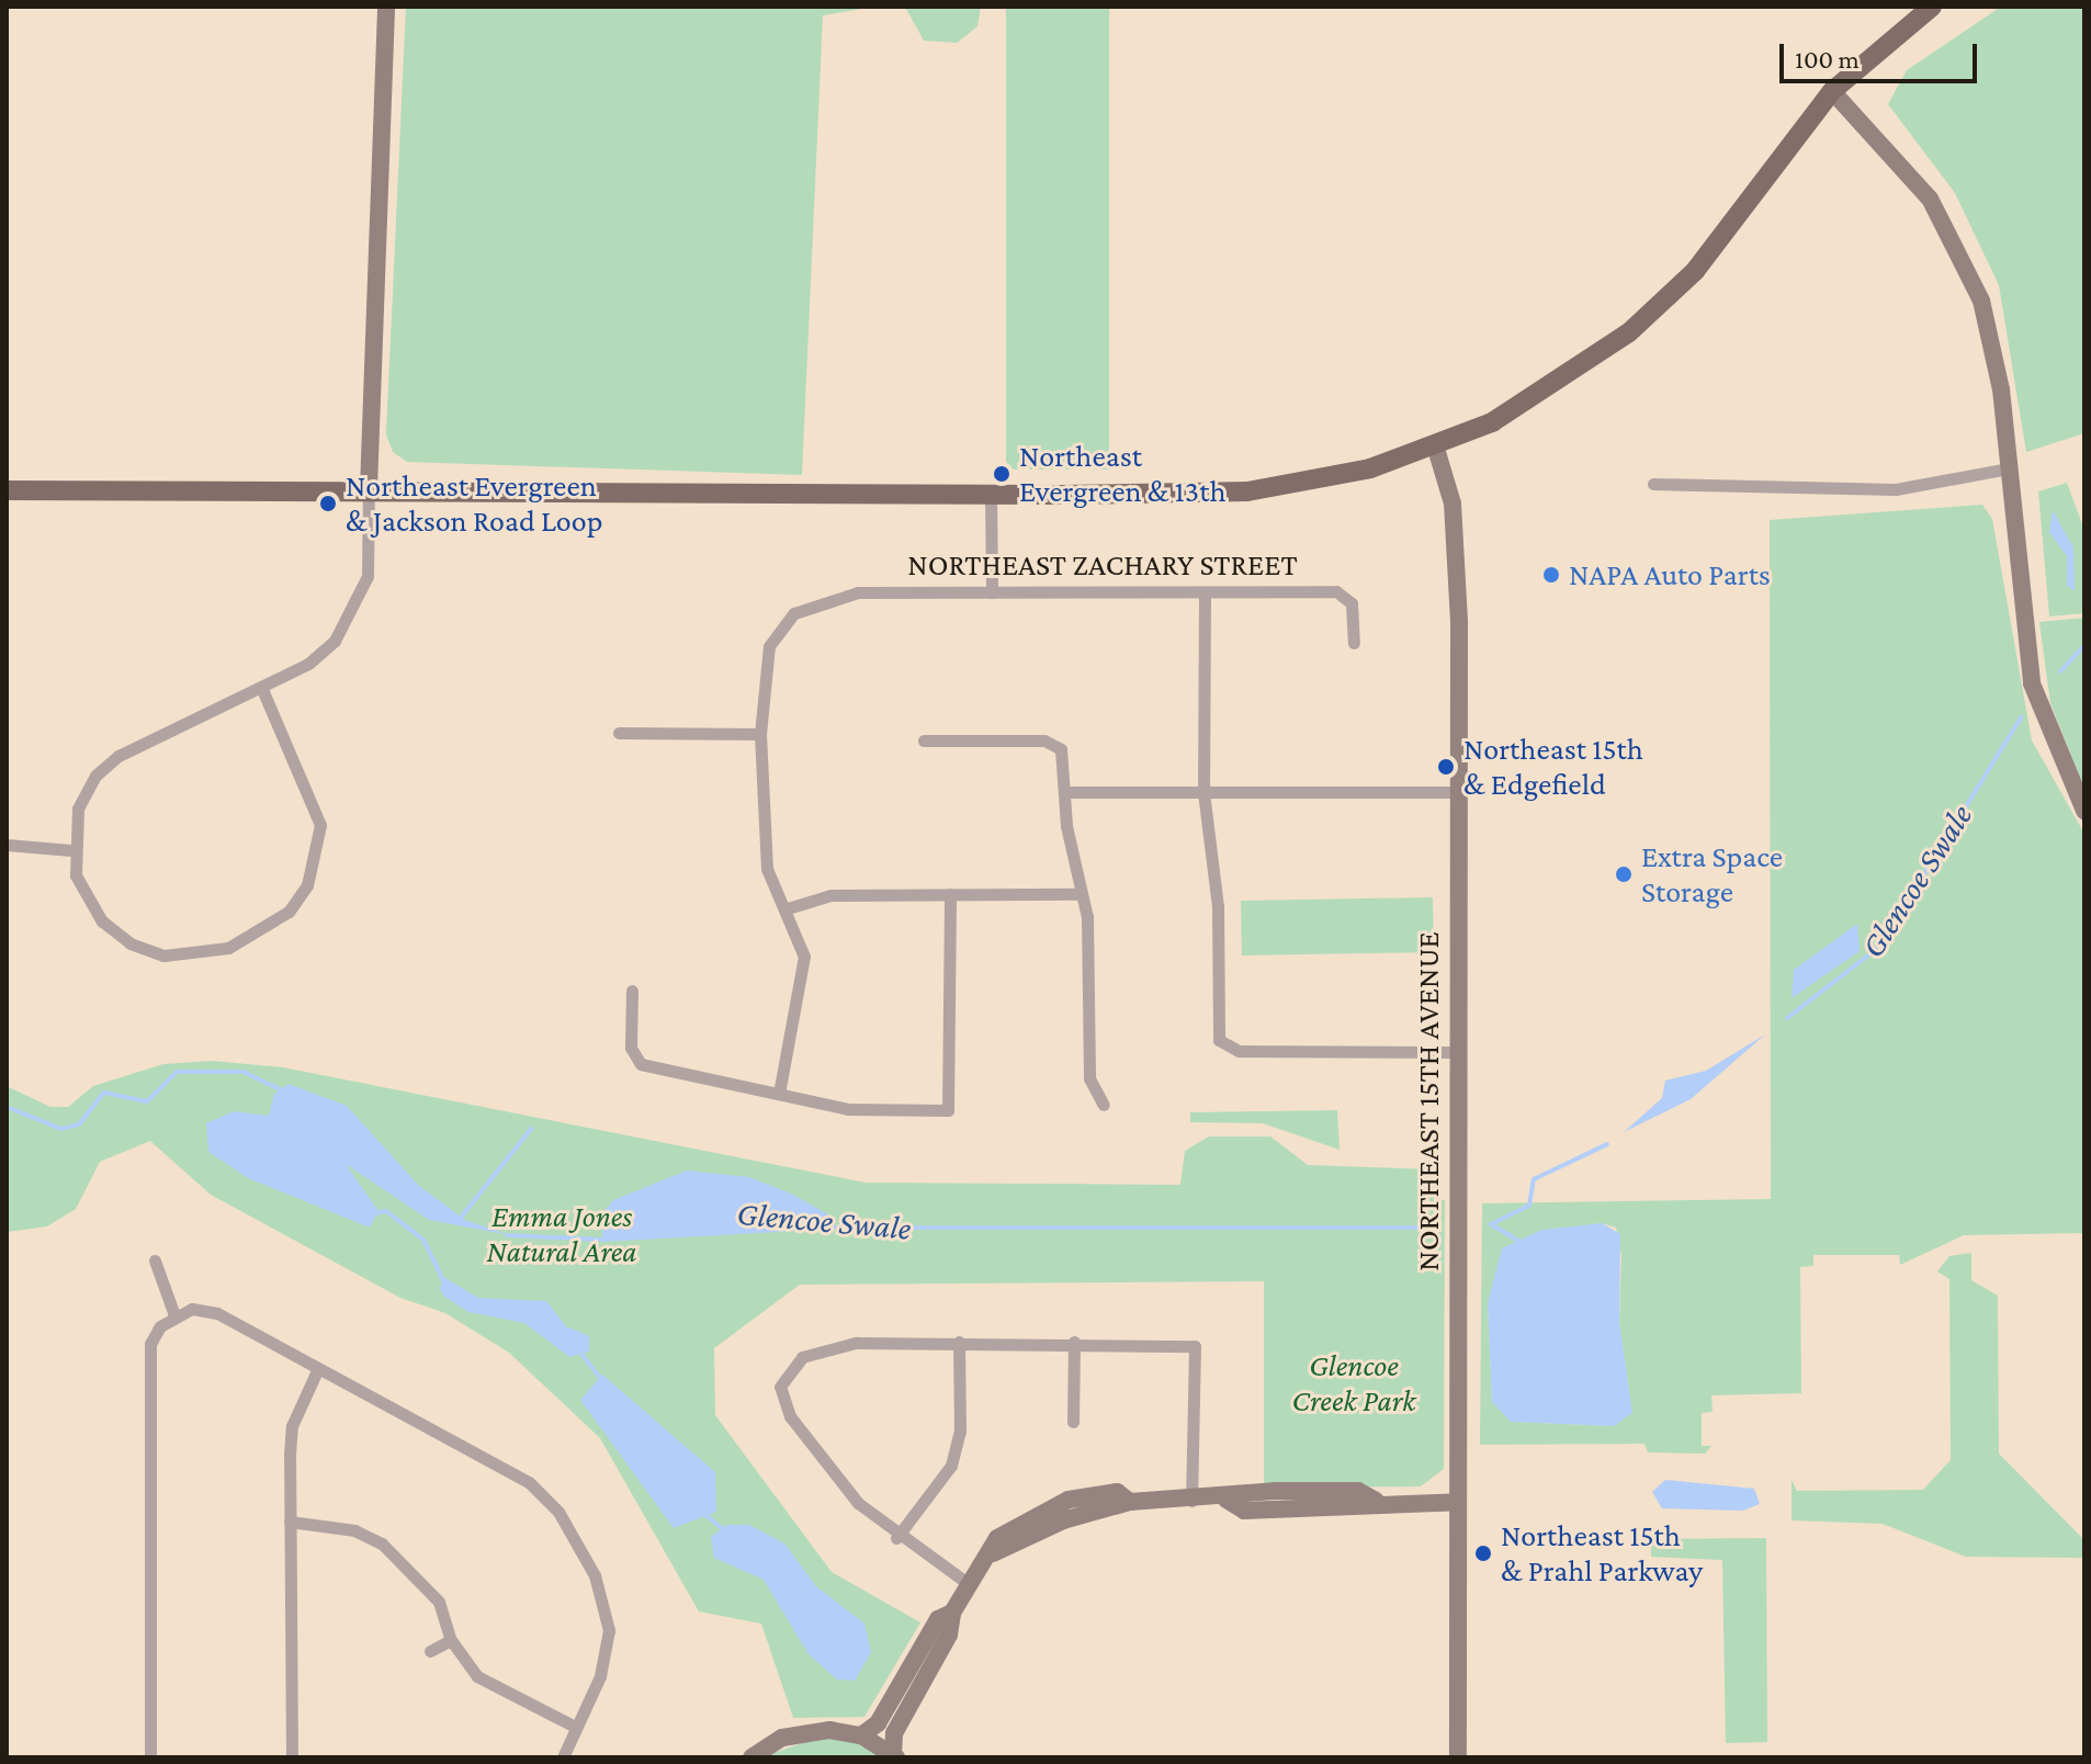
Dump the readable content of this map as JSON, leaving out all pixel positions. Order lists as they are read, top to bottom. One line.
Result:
{"streets":{"street":["NORTHEAST ZACHARY STREET","NORTHEAST 15TH AVENUE"]},"water":["Glencoe Swale"],"parks":["Emma Jones Natural Area","Glencoe Creek Park"],"places":["Northeast Evergreen & 13th","Northeast Evergreen & Jackson Road Loop","NAPA Auto Parts","Northeast 15th & Edgefield","Extra Space Storage","Northeast 15th & Prahl Parkway"],"scale_bar":"100 m"}
